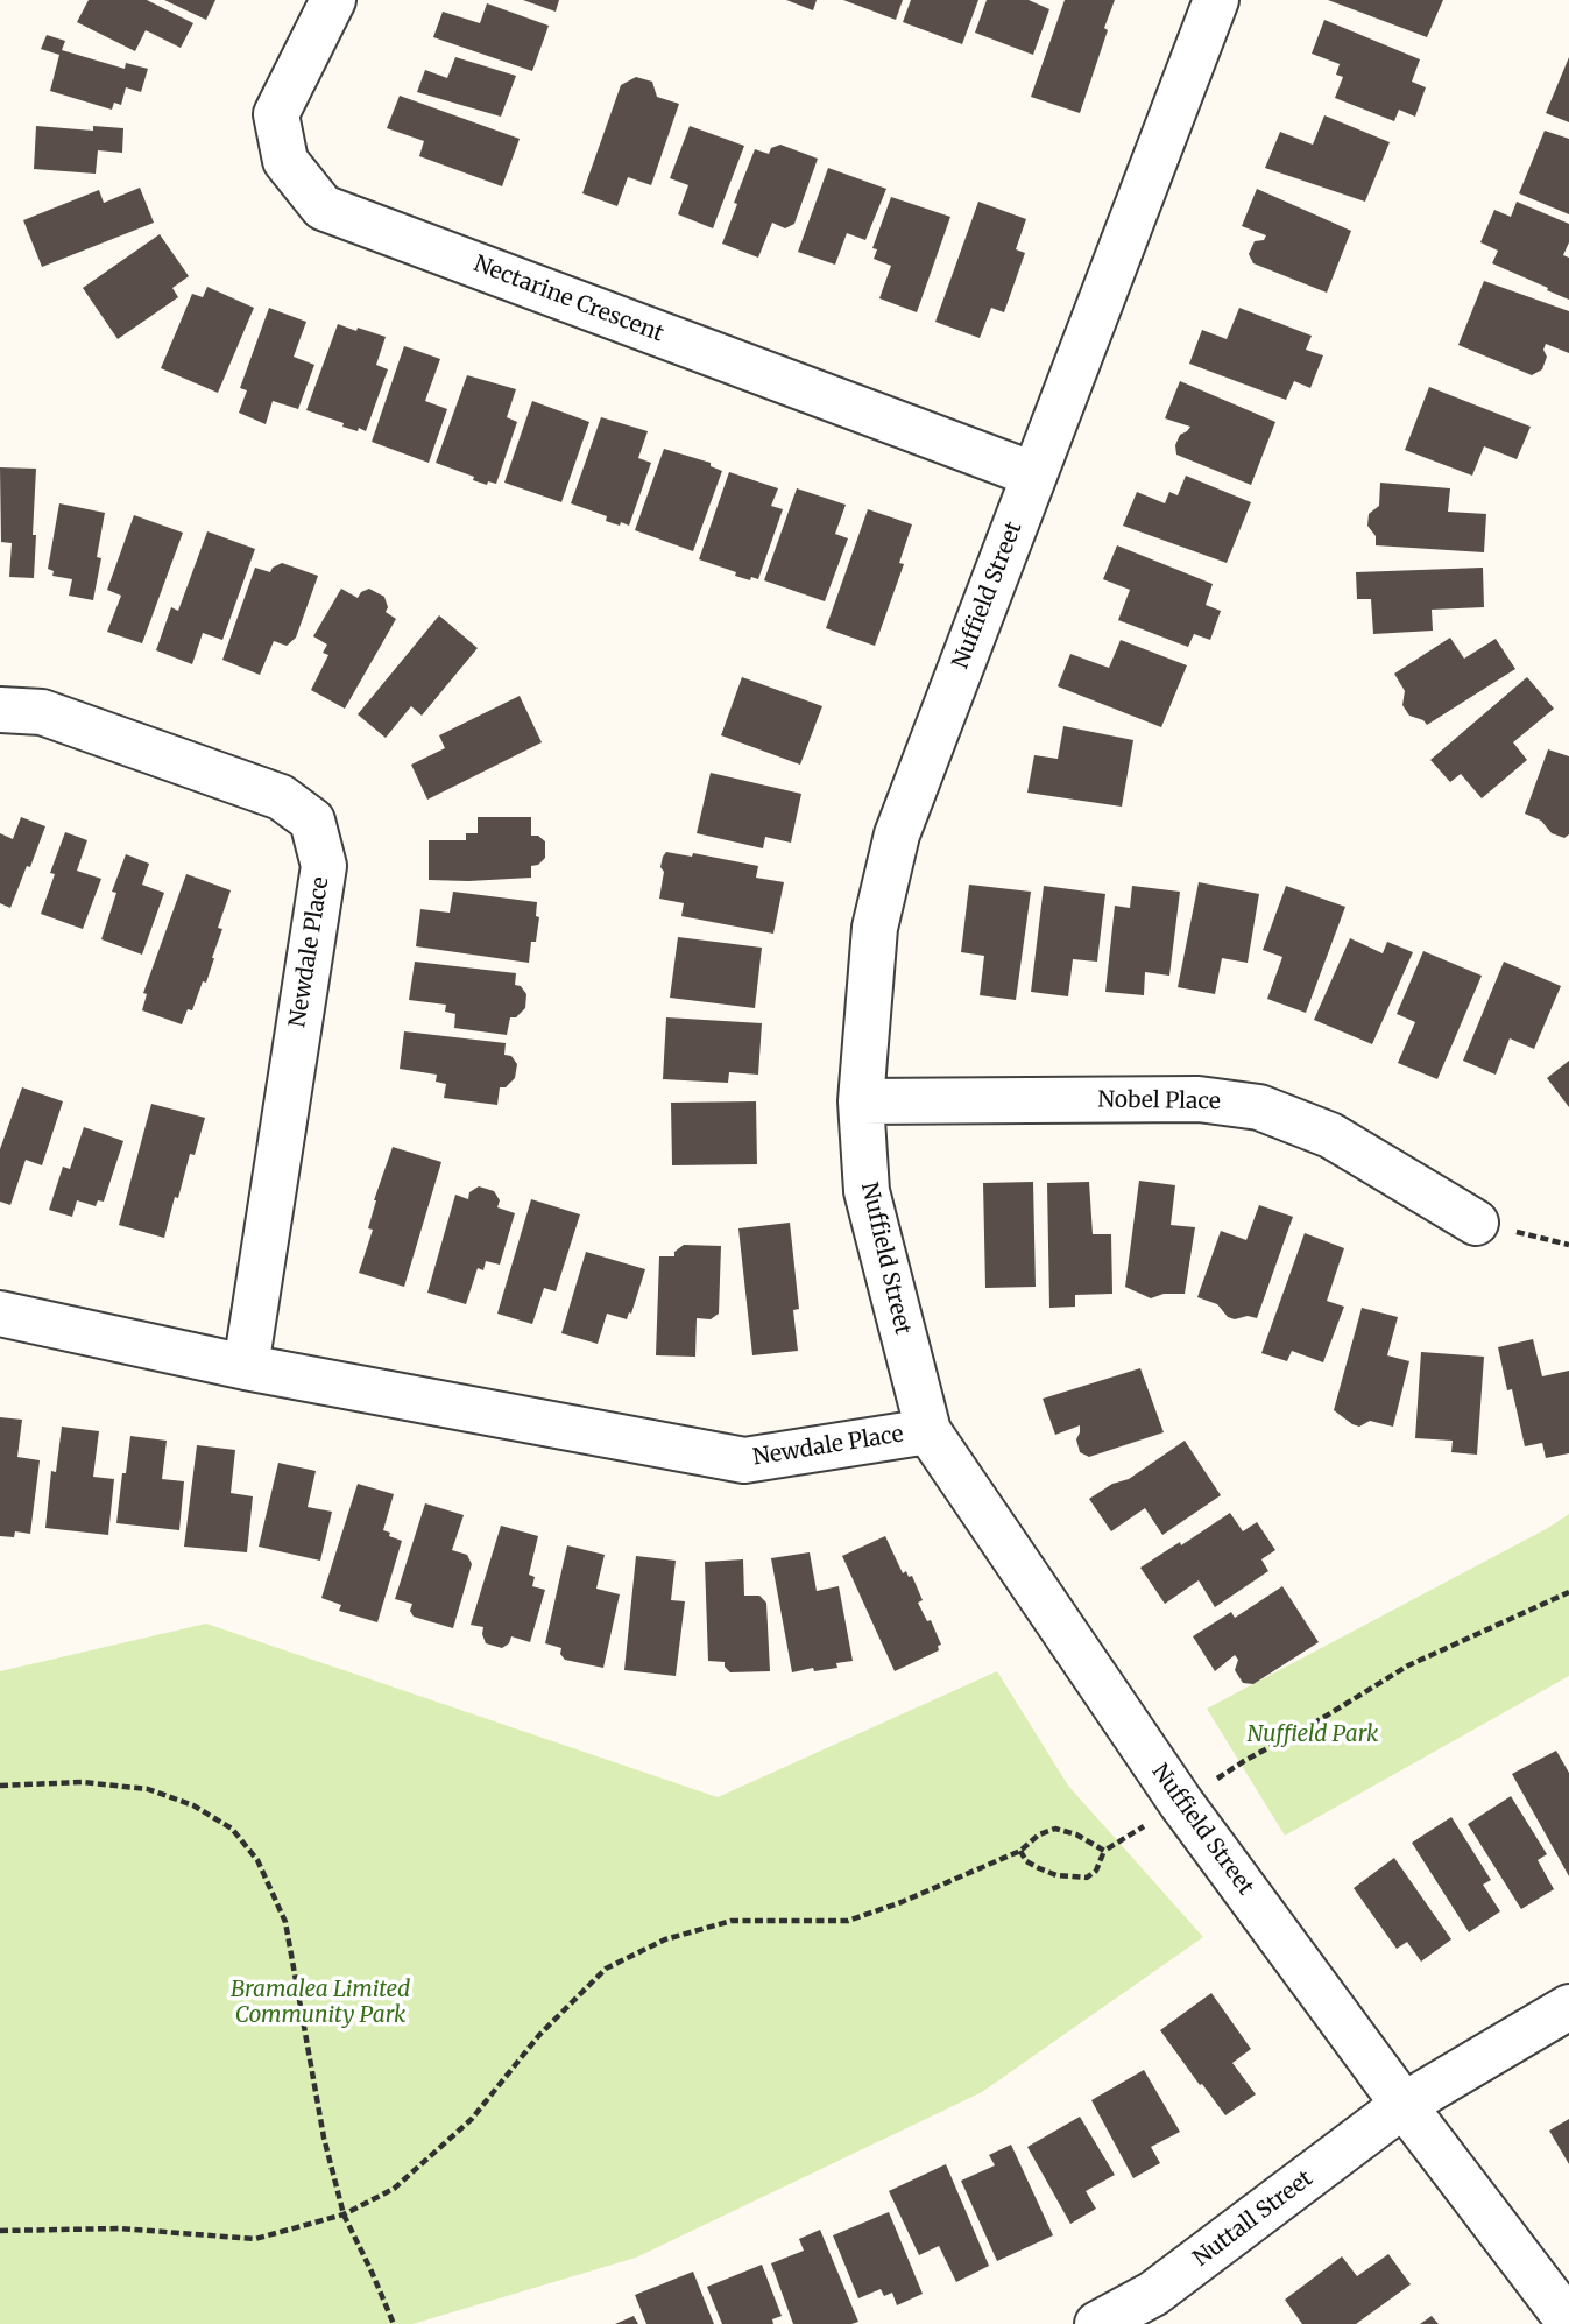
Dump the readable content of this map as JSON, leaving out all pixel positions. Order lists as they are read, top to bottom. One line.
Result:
{"streets":{"street":["Nectarine Crescent","Nuffield Street","Newdale Place","Nobel Place","Nuttall Street"]},"crossings":[["Nectarine Crescent","Nuffield Street"],["Nuffield Street","Newdale Place"],["Nuffield Street","Nobel Place"],["Nuffield Street","Nuttall Street"]],"parks":["Nuffield Park","Bramalea Limited Community Park"]}
